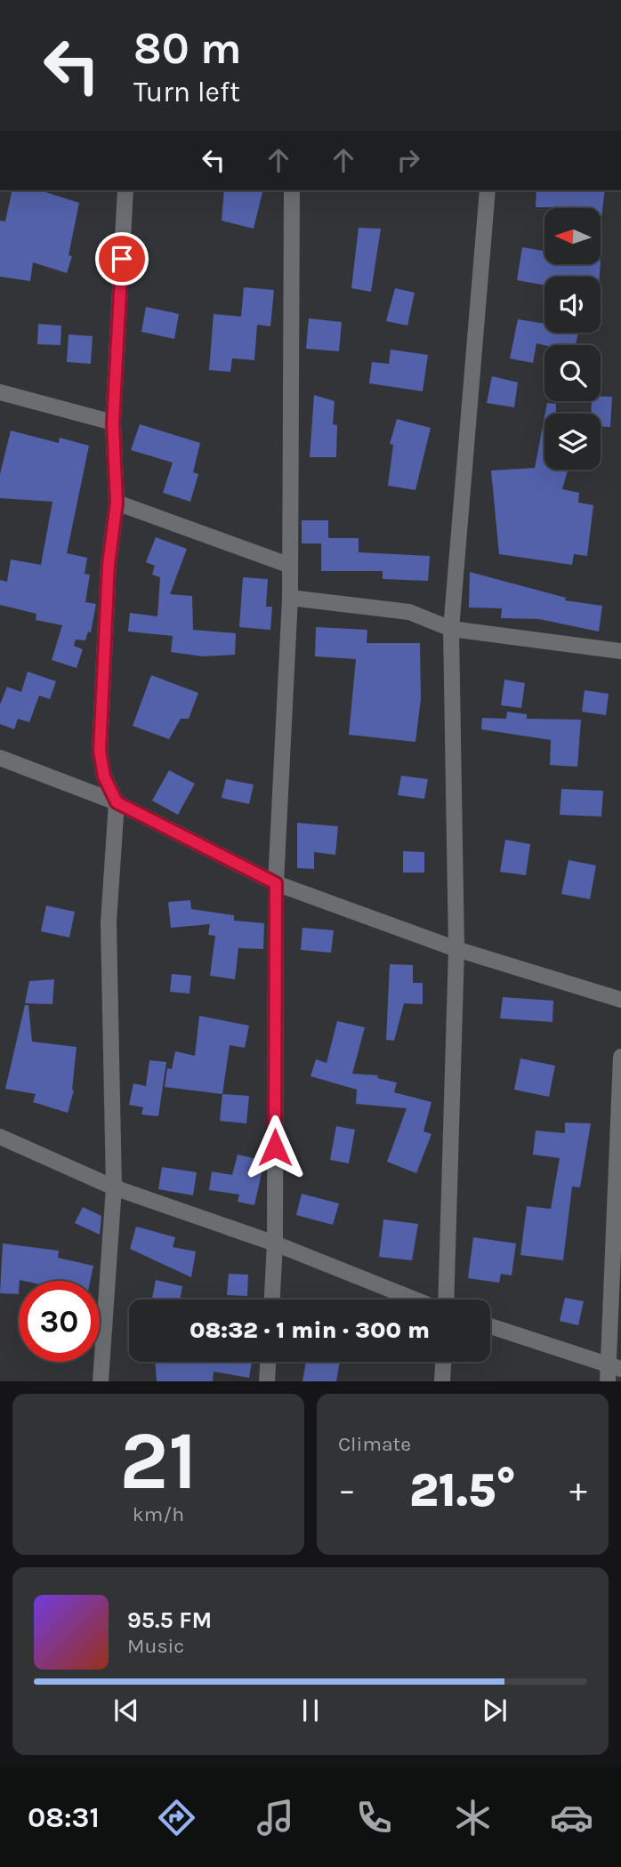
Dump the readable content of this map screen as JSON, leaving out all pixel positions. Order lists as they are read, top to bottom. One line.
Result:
{"north":"left","page":{"turn":["80 m","Turn left"],"limit":"30","trip":"08:32 · 1 min · 300 m","tile":[["21","km/h"],"Climate"],"heat":["−","21.5°","+"],"song":["95.5 FM","Music"],"tabs":"08:31"}}
